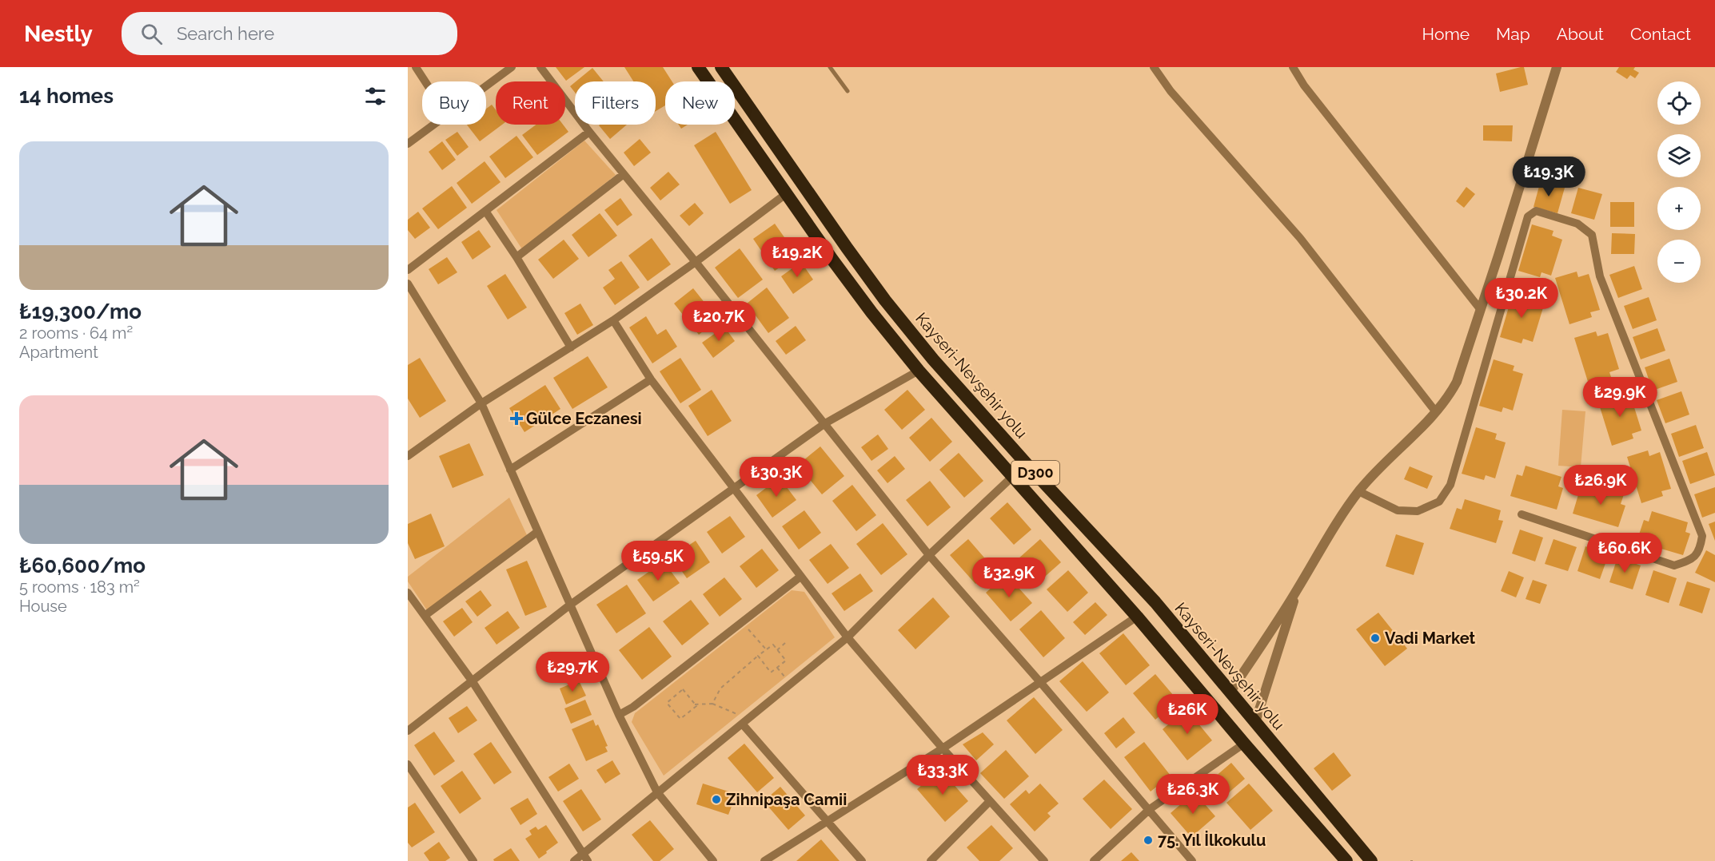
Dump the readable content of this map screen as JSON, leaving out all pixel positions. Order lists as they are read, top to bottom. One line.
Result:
{"streets":{"highway":["Kayseri-Nevşehir yolu","D300"]},"places":{"health":["Gülce Eczanesi"],"other":["Vadi Market","Zihnipaşa Camii","75. Yıl İlkokulu"]},"page":{"header":"Nestly","search":"Search here","nav":["Home","Map","About","Contact"],"heading":"14 homes","map_buttons":["+","−"],"chip":["Buy","Rent","Filters","New"],"list":[{"name":"₺19,300/mo","note":"2 rooms · 64 m² · Apartment"},{"name":"₺60,600/mo","note":"5 rooms · 183 m² · House"}],"price":["₺19.3K","₺19.2K","₺30.2K","₺20.7K","₺29.9K","₺30.3K","₺26.9K","₺60.6K","₺59.5K","₺32.9K","₺29.7K","₺26K","₺33.3K","₺26.3K"]}}
